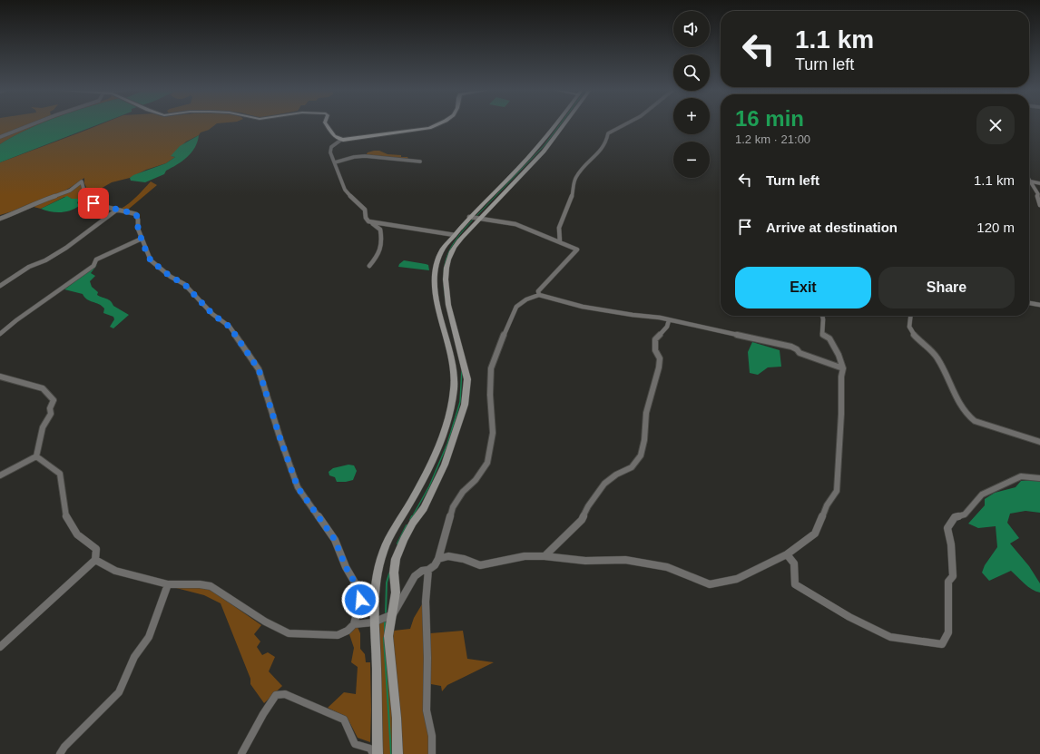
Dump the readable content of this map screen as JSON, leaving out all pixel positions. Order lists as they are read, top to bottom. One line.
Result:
{"page":{"map_buttons":["+","−"],"turn":["1.1 km","Turn left"],"heading":["16 min","1.2 km · 21:00"],"list":[{"name":"Turn left","value":"1.1 km"},{"name":"Arrive at destination","value":"120 m"}],"buttons":["Exit","Share"]}}
